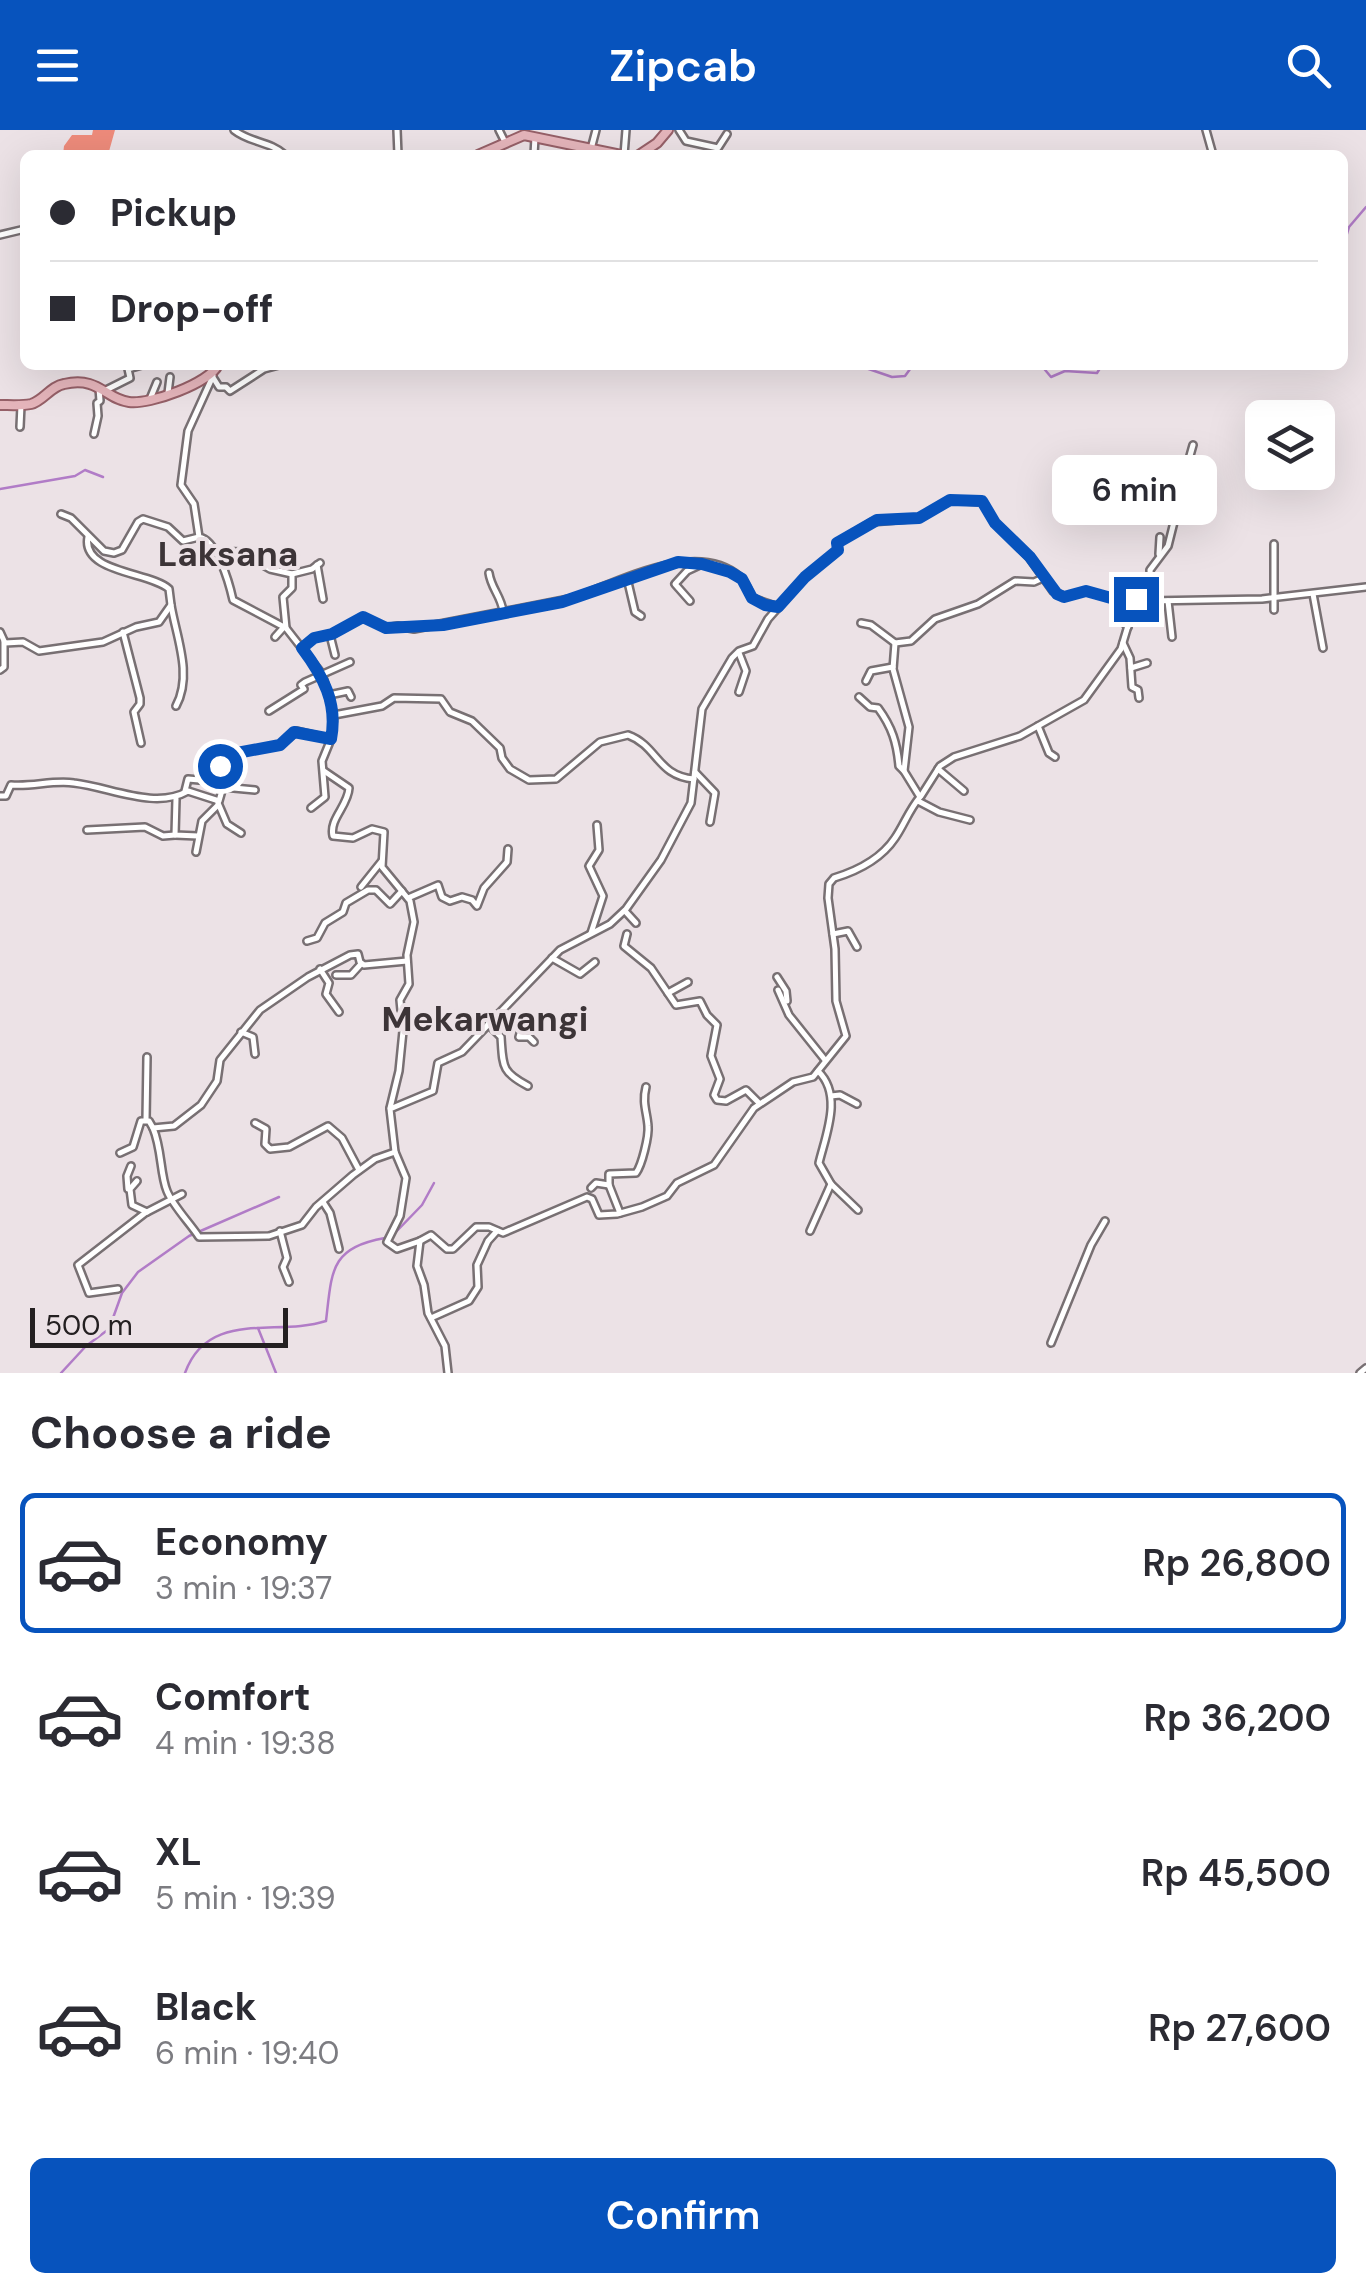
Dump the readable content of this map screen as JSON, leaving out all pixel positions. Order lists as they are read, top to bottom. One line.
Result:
{"districts":["Laksana","Mekarwangi"],"scale_bar":"500 m","page":{"header":"Zipcab","banner":["Pickup","Drop-off"],"bubble":"6 min","scale":"500 m","heading":"Choose a ride","list":[{"name":"Economy","note":"3 min · 19:37","value":"Rp 26,800"},{"name":"Comfort","note":"4 min · 19:38","value":"Rp 36,200"},{"name":"XL","note":"5 min · 19:39","value":"Rp 45,500"},{"name":"Black","note":"6 min · 19:40","value":"Rp 27,600"}],"buttons":"Confirm"}}
